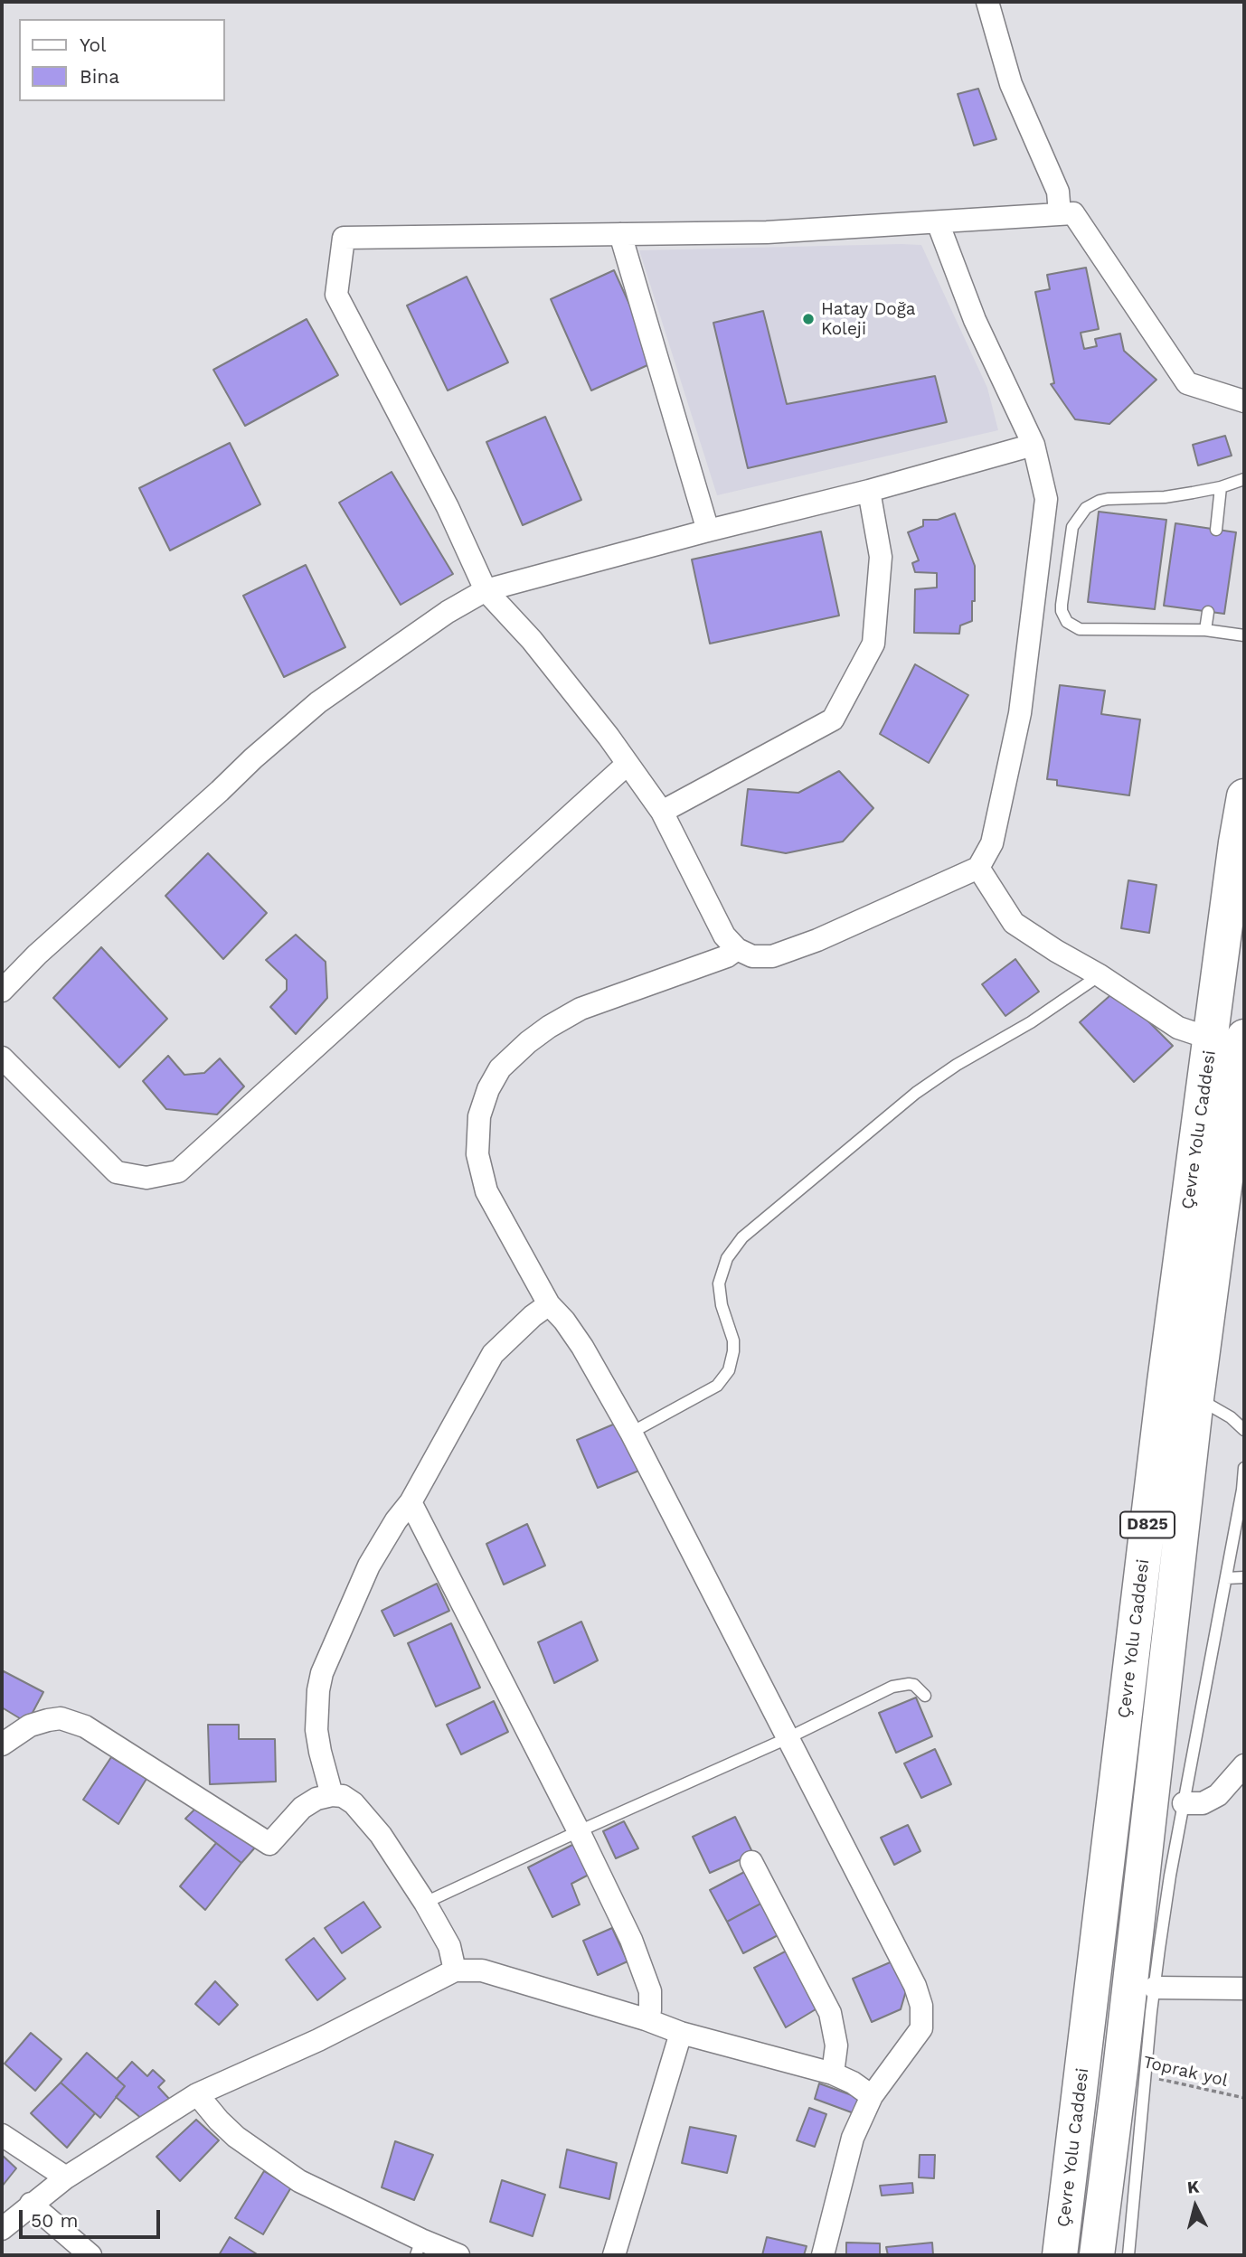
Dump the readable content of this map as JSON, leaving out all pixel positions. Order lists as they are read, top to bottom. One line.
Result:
{"streets":{"highway":["Çevre Yolu Caddesi","D825"],"path":["Toprak yol"]},"places":["Hatay Doğa Koleji"],"legend":["Yol","Bina"],"scale_bar":"50 m","north":"top"}
